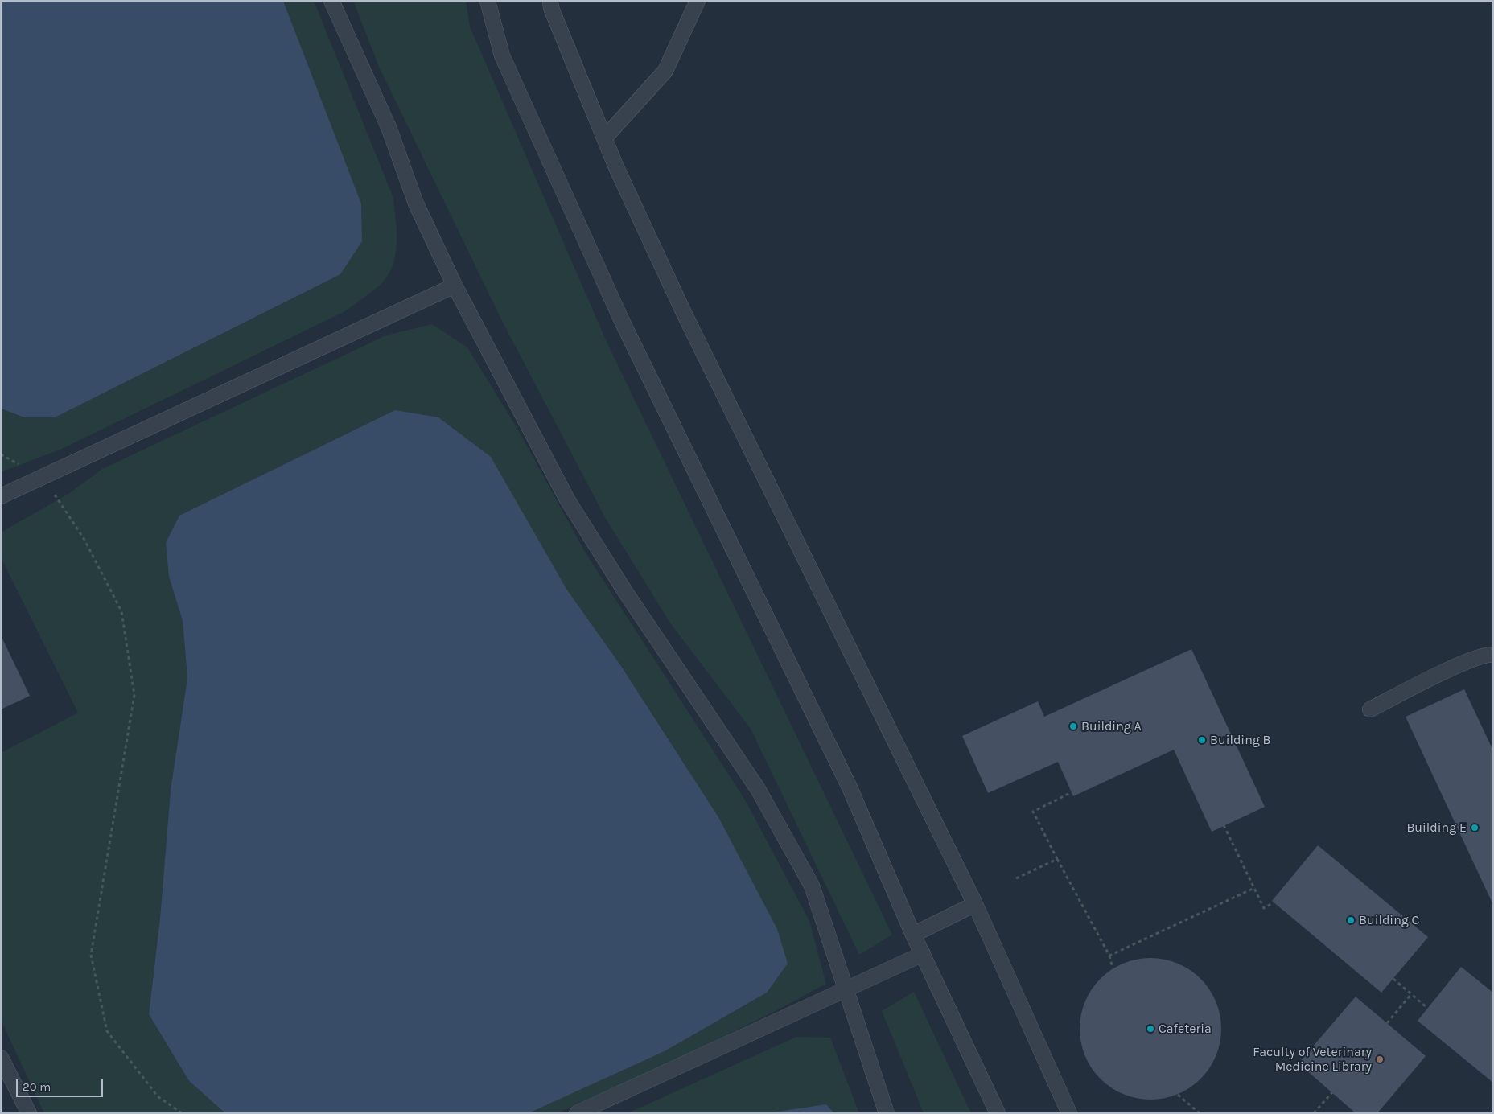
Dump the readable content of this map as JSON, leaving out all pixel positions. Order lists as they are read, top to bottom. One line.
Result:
{"places":["Building A","Building B","Building E","Building C","Cafeteria","Faculty of Veterinary Medicine Library"],"scale_bar":"20 m"}
